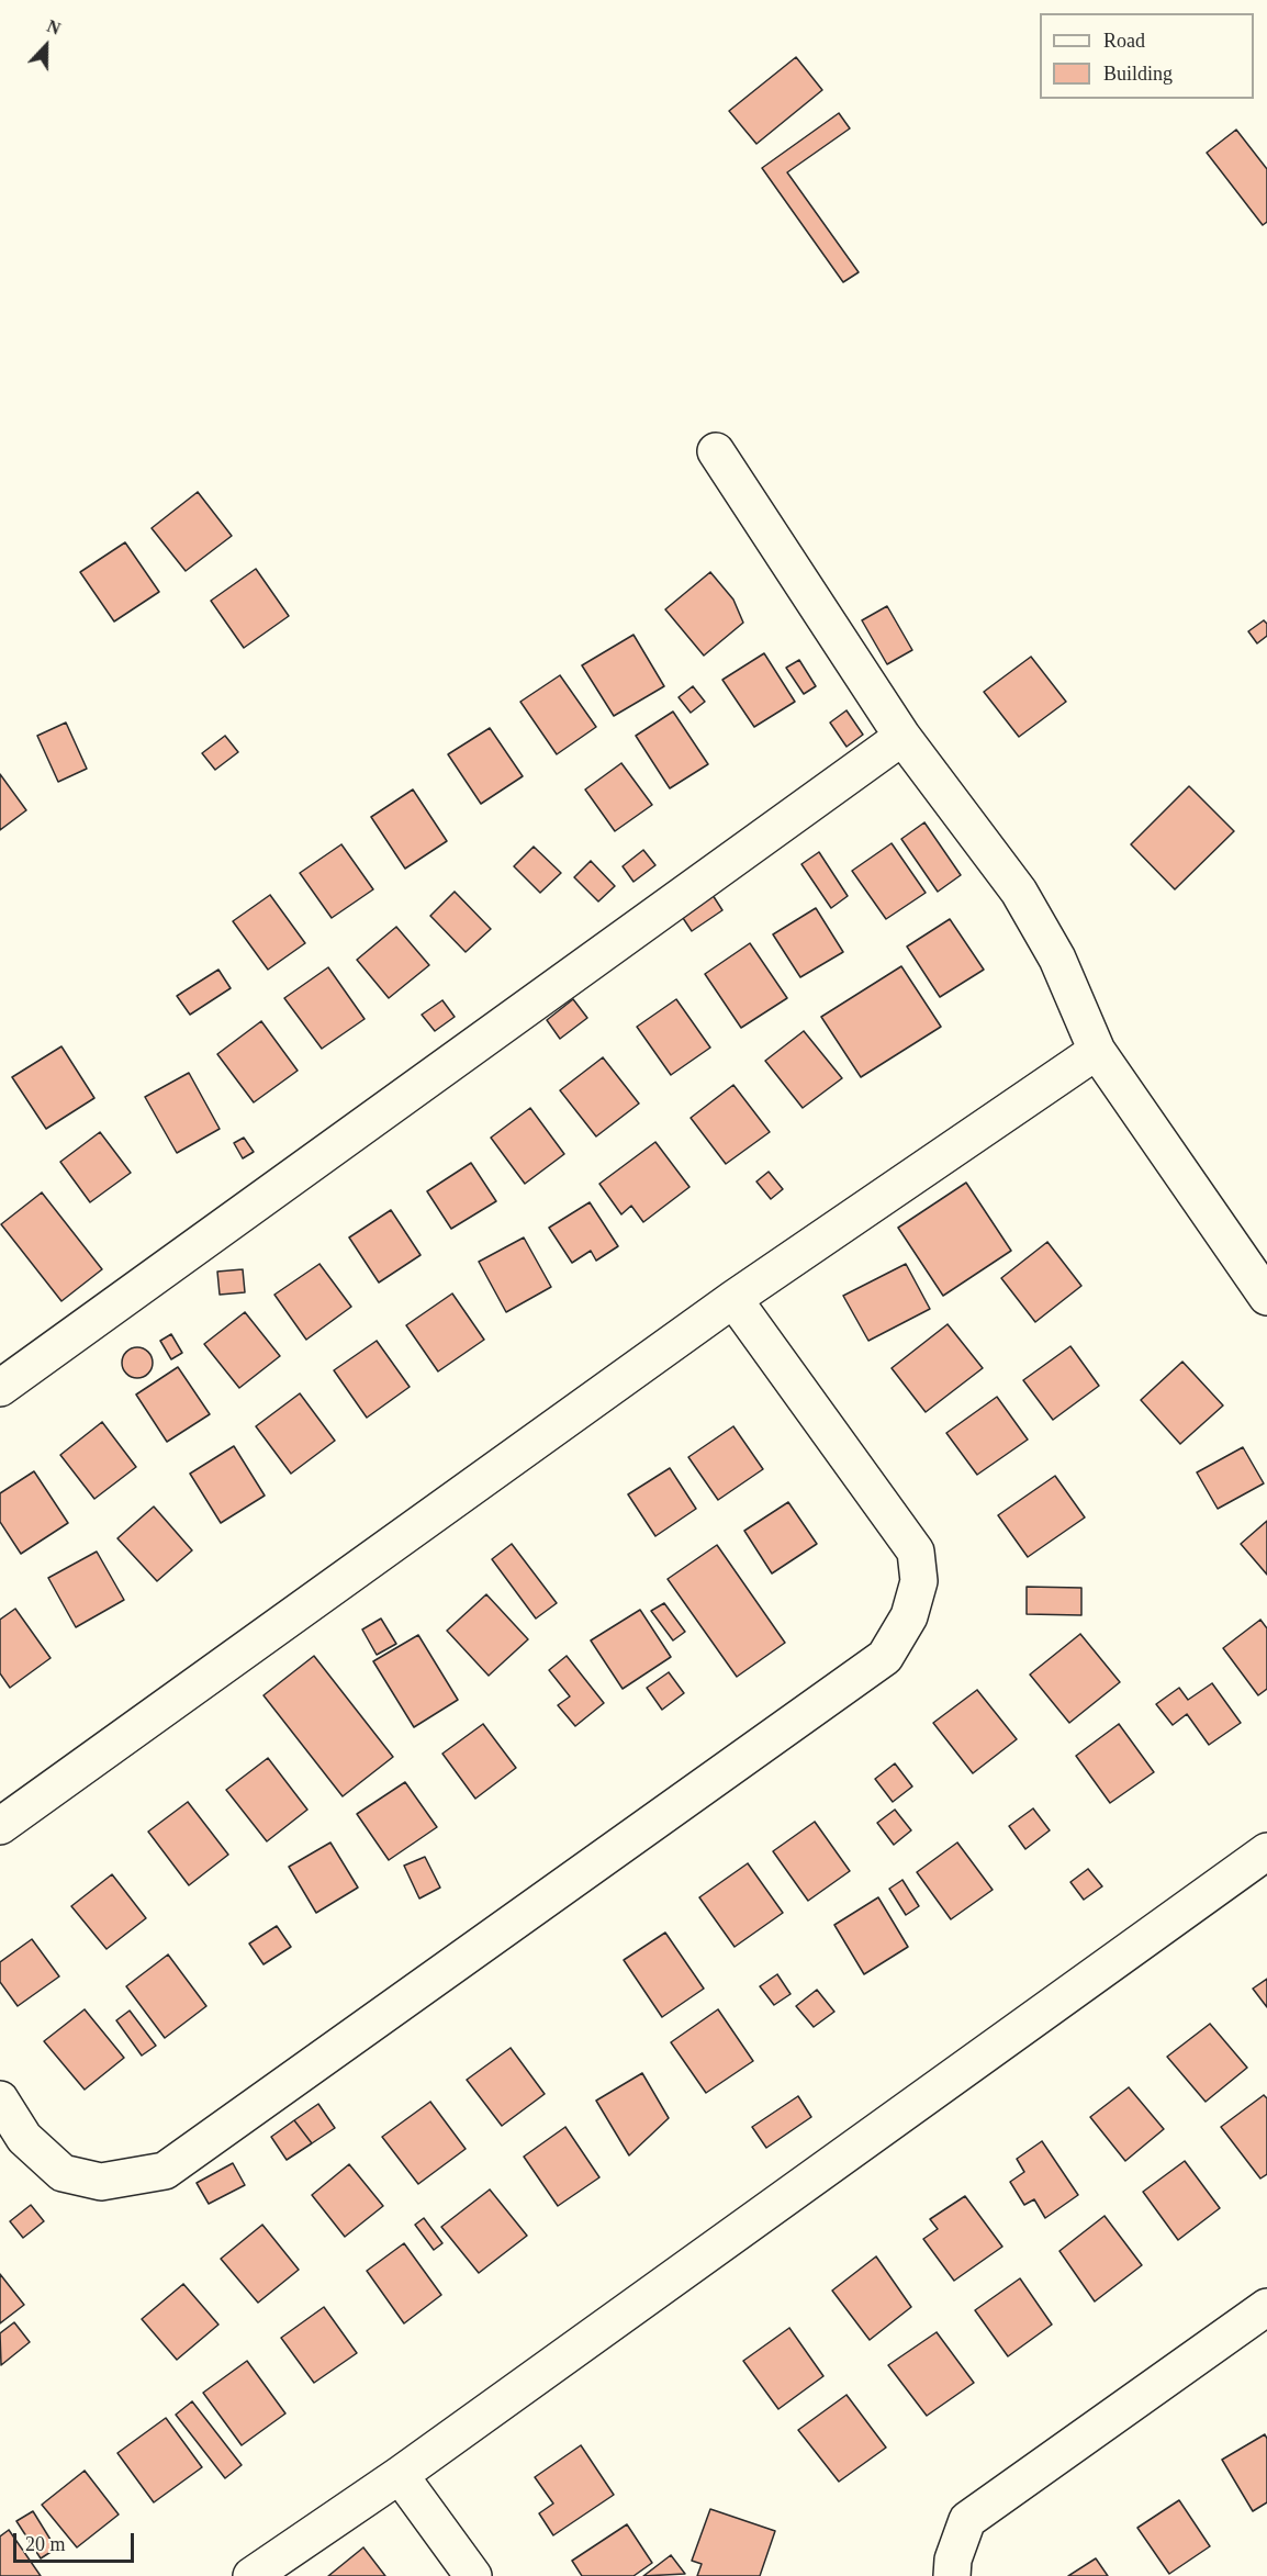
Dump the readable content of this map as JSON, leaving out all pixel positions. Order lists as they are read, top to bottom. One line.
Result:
{"legend":["Road","Building"],"scale_bar":"20 m","north":"top"}
